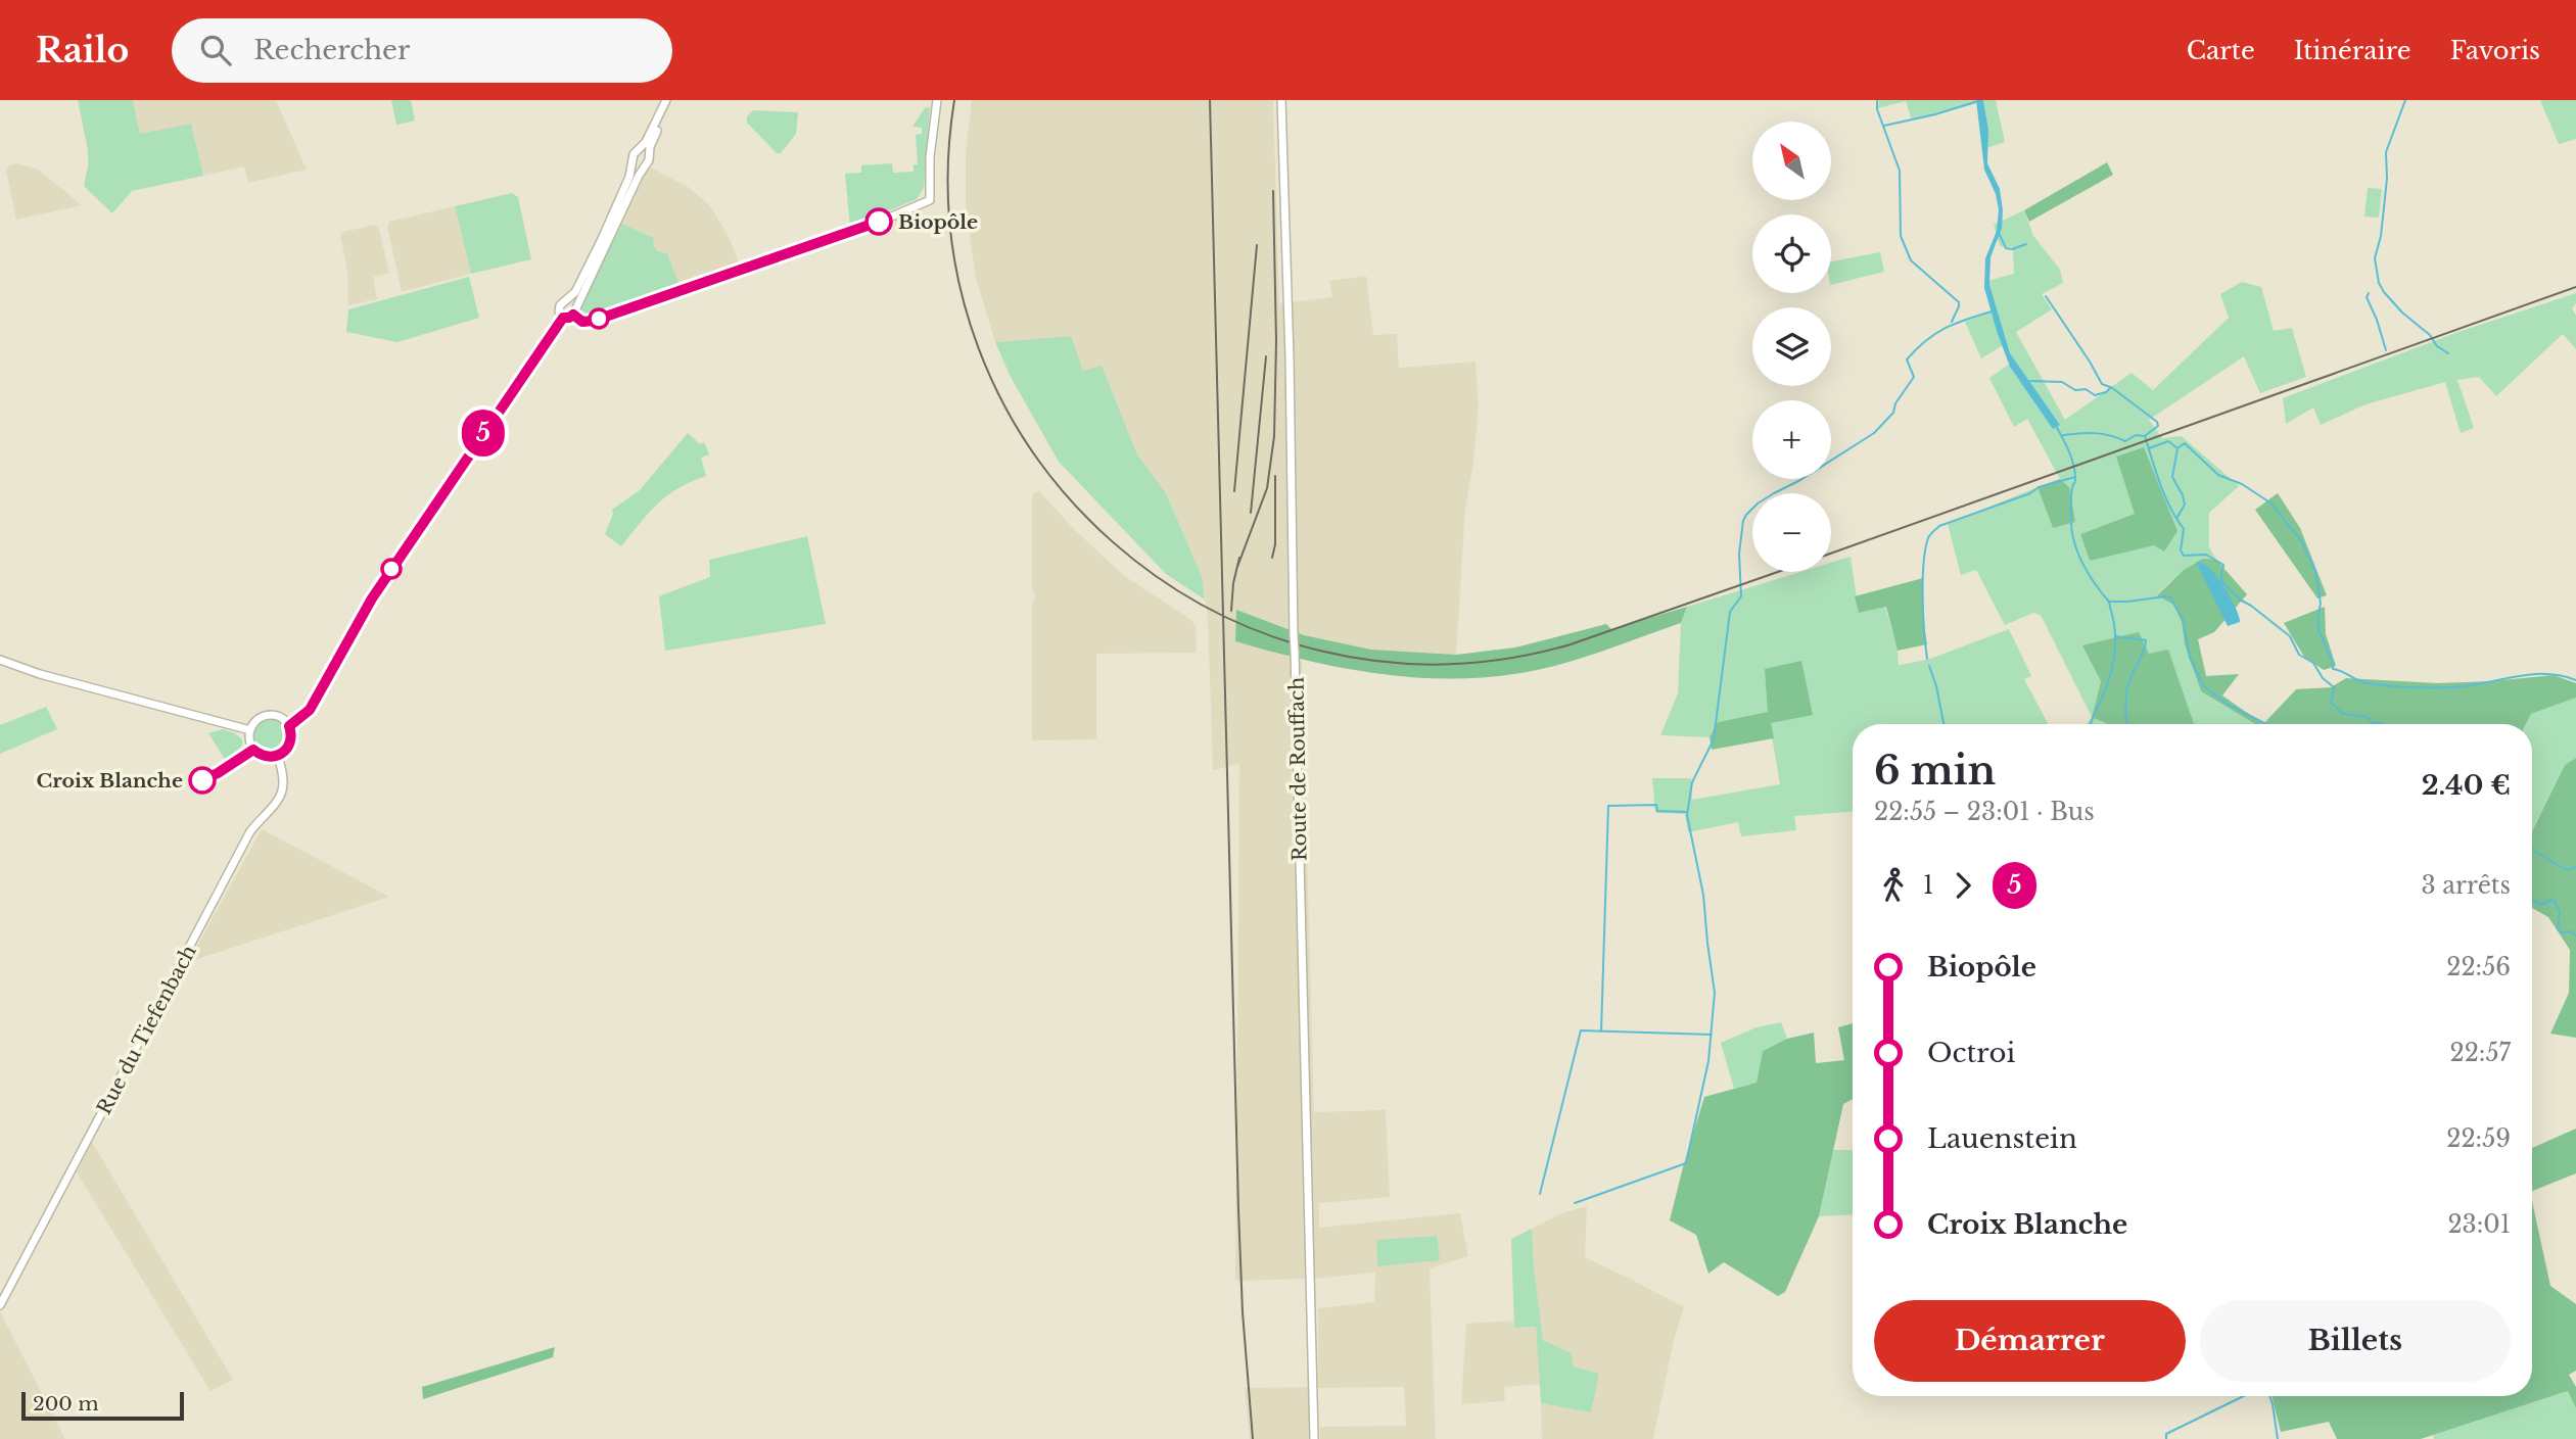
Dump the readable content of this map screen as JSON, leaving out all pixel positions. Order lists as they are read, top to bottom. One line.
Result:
{"streets":{"main road":["Route de Rouffach","Rue du Tiefenbach"]},"places":["Biopôle","Croix Blanche"],"lines":["bus line 5"],"scale_bar":"200 m","north":"top left","page":{"header":"Railo","search":"Rechercher","nav":["Carte","Itinéraire","Favoris"],"on_map":"5","map_buttons":["+","−"],"heading":["6 min","22:55 – 23:01 · Bus","2.40 €"],"legs":["1","5","3 arrêts"],"list":[{"name":"Biopôle","value":"22:56"},{"name":"Octroi","value":"22:57"},{"name":"Lauenstein","value":"22:59"},{"name":"Croix Blanche","value":"23:01"}],"buttons":["Démarrer","Billets"],"scale":"200 m"}}
